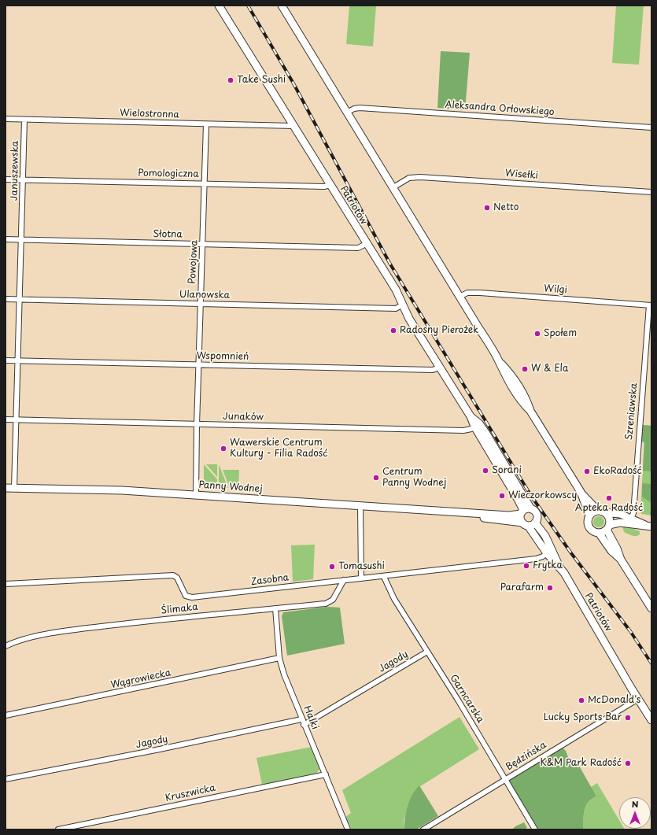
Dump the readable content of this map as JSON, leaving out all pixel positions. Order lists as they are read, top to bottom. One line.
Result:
{"streets":{"main road":["Patriotów","Panny Wodnej"],"street":["Aleksandra Orłowskiego","Wielostronna","Januszewska","Pomologiczna","Wisełki","Słotna","Powojowa","Wilgi","Ulanowska","Wspomnień","Szreniawska","Junaków","Zasobna","Ślimaka","Jagody","Wągrowiecka","Garncarska","Halki","Będzińska","Kruszwicka"]},"crossings":[["Wielostronna","Januszewska"],["Wielostronna","Patriotów"],["Wielostronna","Powojowa"],["Januszewska","Pomologiczna"],["Januszewska","Słotna"],["Januszewska","Ulanowska"],["Januszewska","Wspomnień"],["Januszewska","Junaków"],["Januszewska","Panny Wodnej"],["Pomologiczna","Patriotów"],["Pomologiczna","Powojowa"],["Patriotów","Słotna"],["Patriotów","Ulanowska"],["Patriotów","Wspomnień"],["Patriotów","Junaków"],["Patriotów","Panny Wodnej"],["Patriotów","Zasobna"],["Patriotów","Będzińska"],["Słotna","Powojowa"],["Powojowa","Ulanowska"],["Powojowa","Wspomnień"],["Powojowa","Junaków"],["Powojowa","Panny Wodnej"],["Wilgi","Szreniawska"],["Zasobna","Ślimaka"],["Zasobna","Garncarska"],["Ślimaka","Halki"],["Jagody","Garncarska"],["Jagody","Halki"],["Wągrowiecka","Halki"],["Garncarska","Będzińska"],["Halki","Kruszwicka"]],"places":["Take Sushi","Netto","Radosny Pierożek","Społem","W & Ela","Wawerskie Centrum Kultury - Filia Radość","Sorani","EkoRadość","Centrum Panny Wodnej","Wieczorkowscy","Apteka Radość","Frytka","Tomasushi","Parafarm","McDonald's","Lucky Sports Bar","K&M Park Radość"],"north":"top"}
